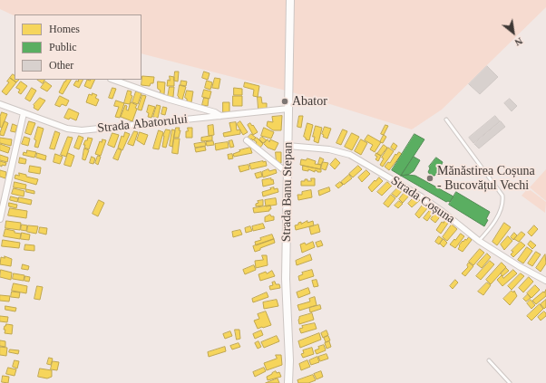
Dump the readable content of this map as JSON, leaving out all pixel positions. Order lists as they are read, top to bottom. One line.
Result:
{"streets":{"main road":["Strada Banu Stepan"],"street":["Strada Abatorului","Strada Coșuna"]},"crossings":[["Strada Abatorului","Strada Banu Stepan"],["Strada Banu Stepan","Strada Coșuna"]],"places":["Abator","Mănăstirea Coșuna - Bucovățul Vechi"],"legend":["Homes","Public","Other"],"north":"bottom right"}
